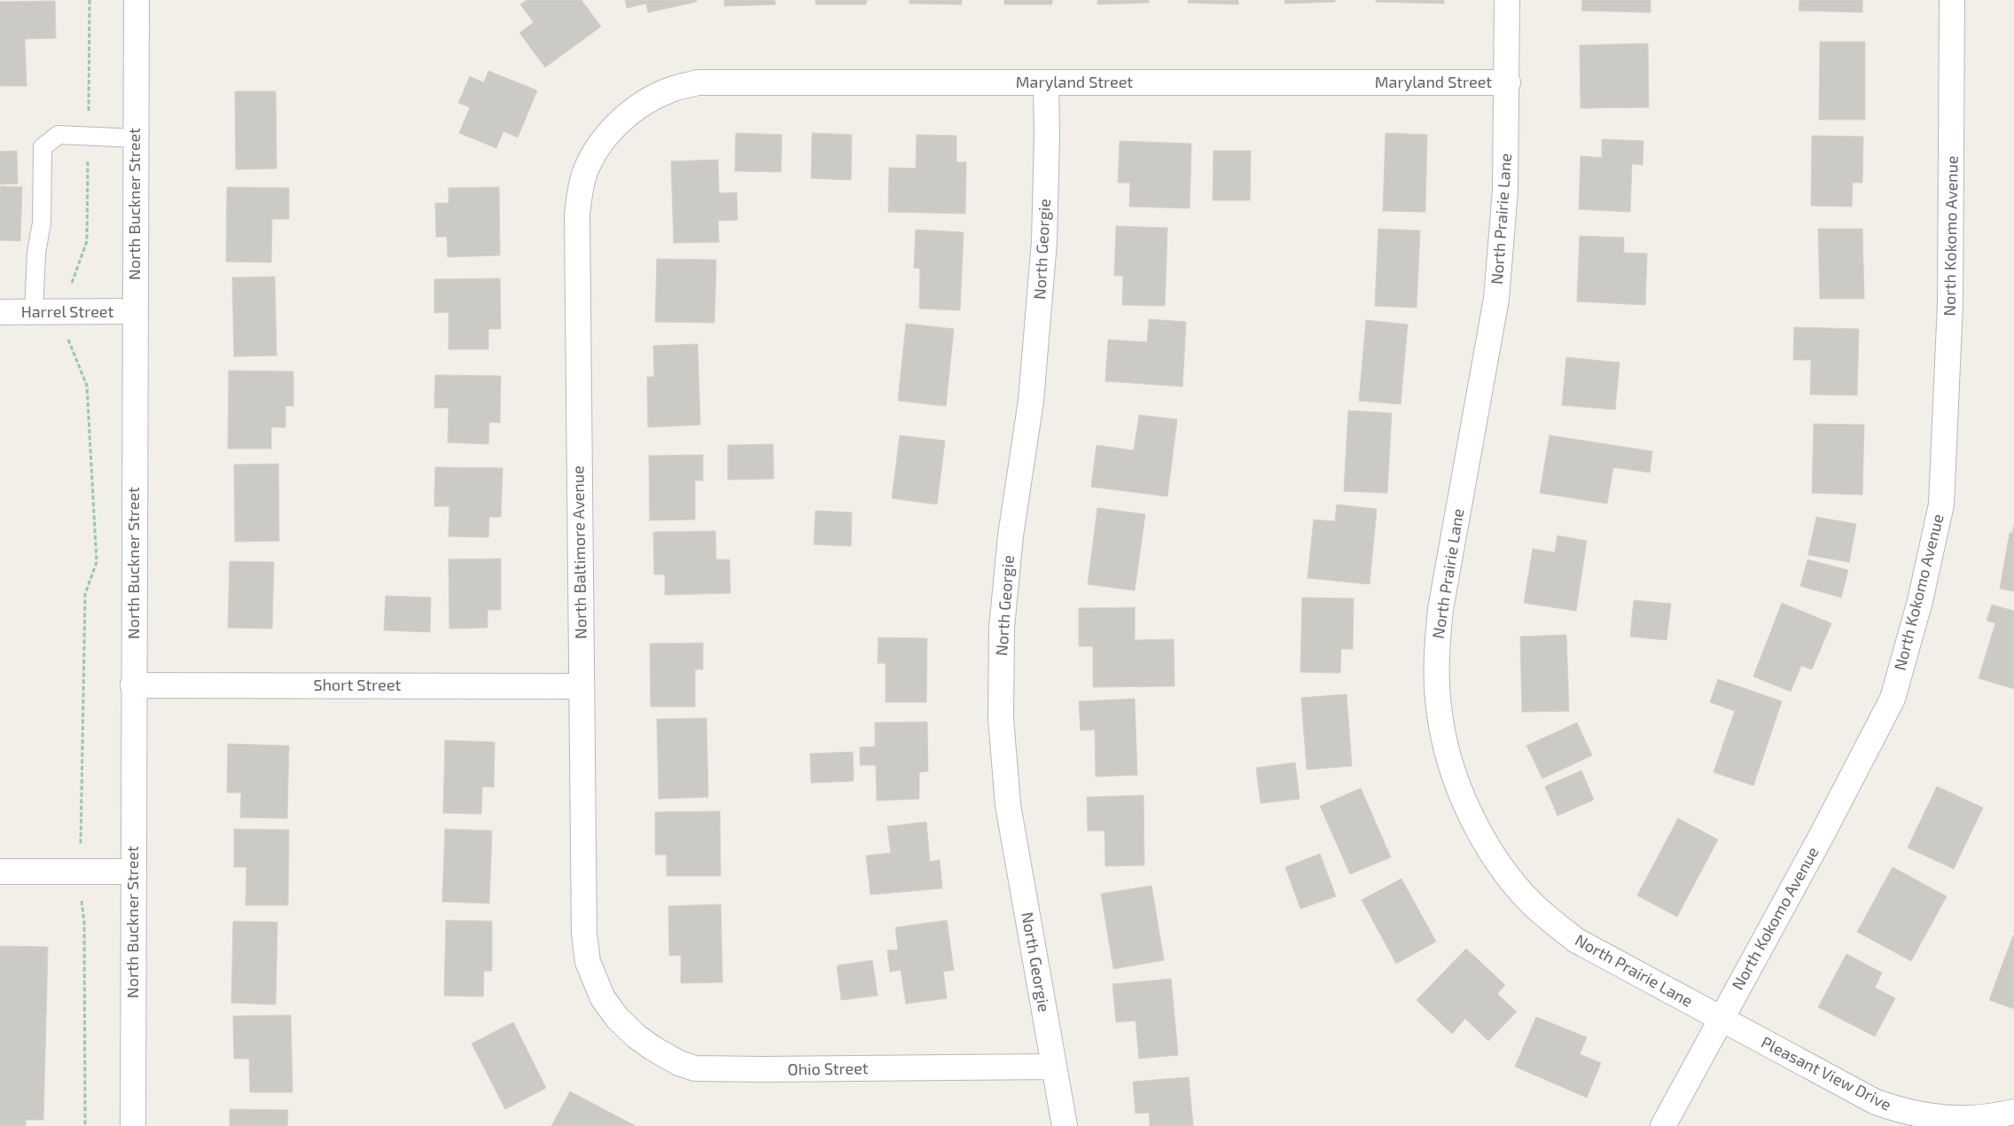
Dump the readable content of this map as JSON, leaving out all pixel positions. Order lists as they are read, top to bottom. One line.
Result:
{"streets":{"street":["Maryland Street","North Buckner Street","North Prairie Lane","North Kokomo Avenue","North Georgie","Harrel Street","North Baltimore Avenue","Short Street","Ohio Street","Pleasant View Drive"]},"crossings":[["Maryland Street","North Prairie Lane"],["Maryland Street","North Georgie"],["Maryland Street","North Baltimore Avenue"],["North Buckner Street","Harrel Street"],["North Buckner Street","Short Street"],["North Prairie Lane","North Kokomo Avenue"],["North Prairie Lane","Pleasant View Drive"],["North Kokomo Avenue","Pleasant View Drive"],["North Georgie","Ohio Street"],["North Baltimore Avenue","Short Street"],["North Baltimore Avenue","Ohio Street"]]}
